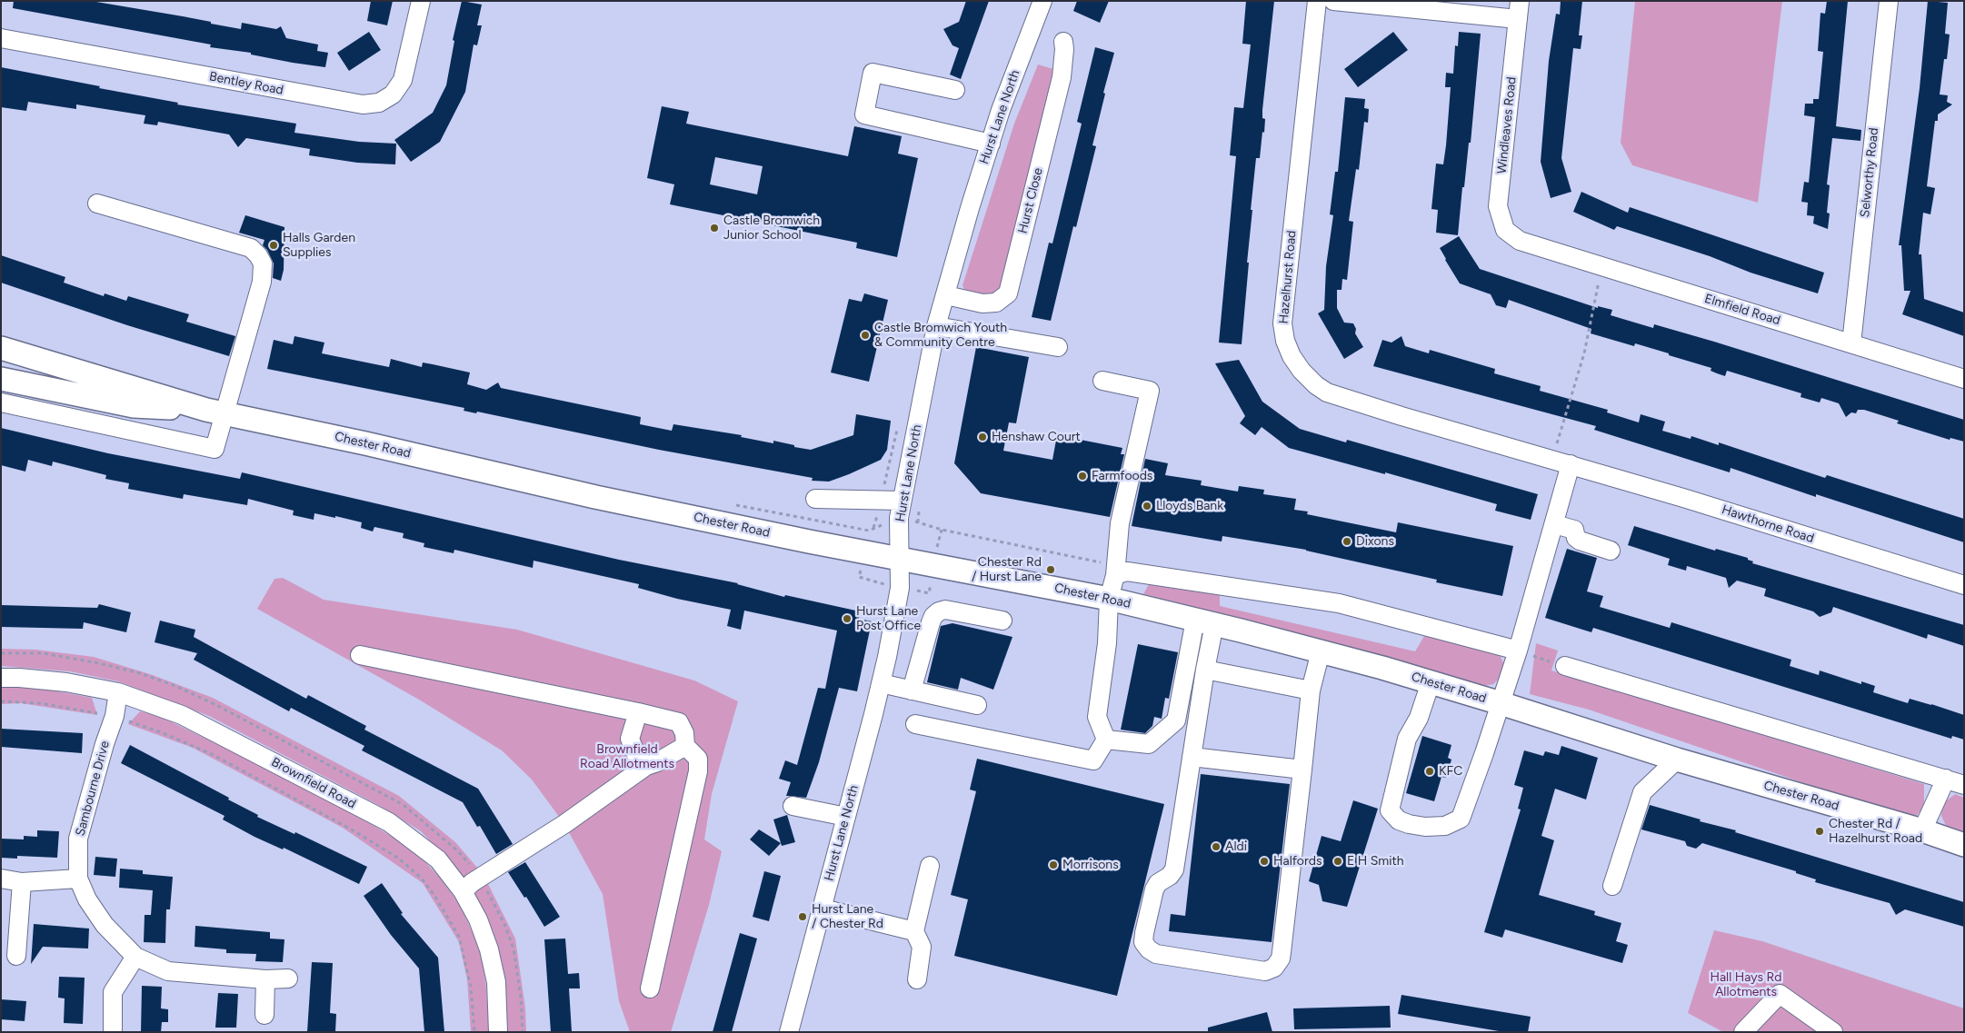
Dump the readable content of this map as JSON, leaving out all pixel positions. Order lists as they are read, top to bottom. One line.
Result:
{"streets":{"main road":["Chester Road"],"street":["Bentley Road","Hurst Lane North","Windleaves Road","Selworthy Road","Hurst Close","Hazelhurst Road","Elmfield Road","Hawthorne Road","Brownfield Road","Sambourne Drive"]},"crossings":[["Hurst Lane North","Hurst Close"],["Hurst Lane North","Chester Road"],["Windleaves Road","Elmfield Road"],["Selworthy Road","Elmfield Road"],["Hazelhurst Road","Hawthorne Road"],["Brownfield Road","Sambourne Drive"]],"parks":["Brownfield Road Allotments","Hall Hays Rd Allotments"],"places":["Castle Bromwich Junior School","Halls Garden Supplies","Castle Bromwich Youth & Community Centre","Henshaw Court","Farmfoods","Lloyds Bank","Dixons","Chester Rd / Hurst Lane","Hurst Lane Post Office","KFC","Chester Rd / Hazelhurst Road","Aldi","Halfords","E H Smith","Morrisons","Hurst Lane / Chester Rd"]}
